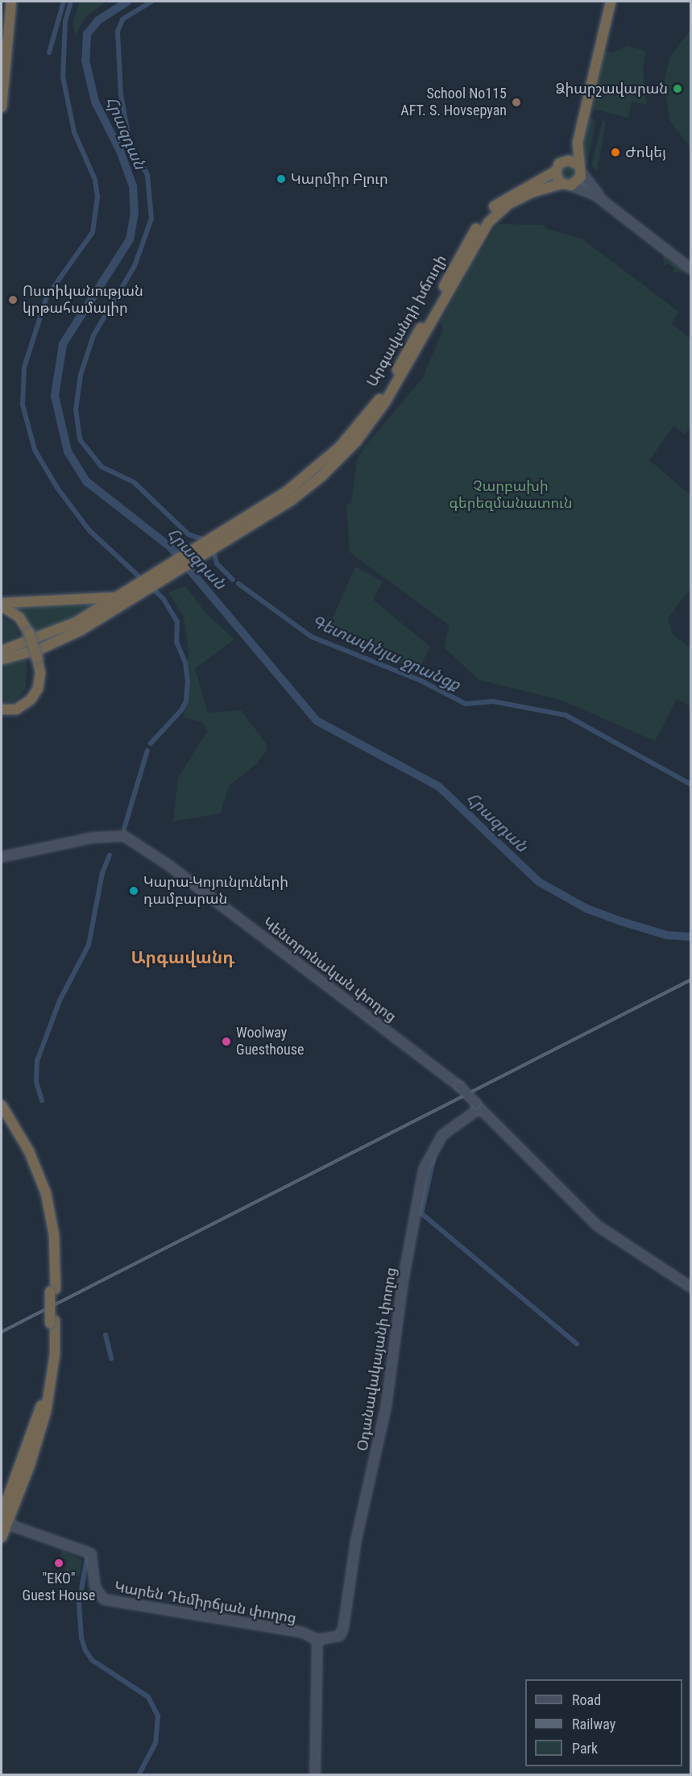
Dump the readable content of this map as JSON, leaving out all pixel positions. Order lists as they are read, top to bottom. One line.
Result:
{"streets":{"highway":["Արգավանդի խճուղի"],"main road":["Կենտրոնական փողոց","Օդանավակայանի փողոց","Կարեն Դեմիրճյան փողոց"]},"crossings":[["Կենտրոնական փողոց","Օդանավակայանի փողոց"],["Օդանավակայանի փողոց","Կարեն Դեմիրճյան փողոց"]],"districts":["Արգավանդ"],"water":["Հրազդան","Գետափնյա ջրանցք"],"parks":["Չարբախի գերեզմանատուն"],"places":["Ձիարշավարան","School No115 AFT. S. Hovsepyan","Ժոկեյ","Կարմիր Բլուր","Ոստիկանության կրթահամալիր","Կարա-Կոյունլուների դամբարան","Woolway Guesthouse","\"ЕКО\" Guest House"],"legend":["Road","Railway","Park"]}
